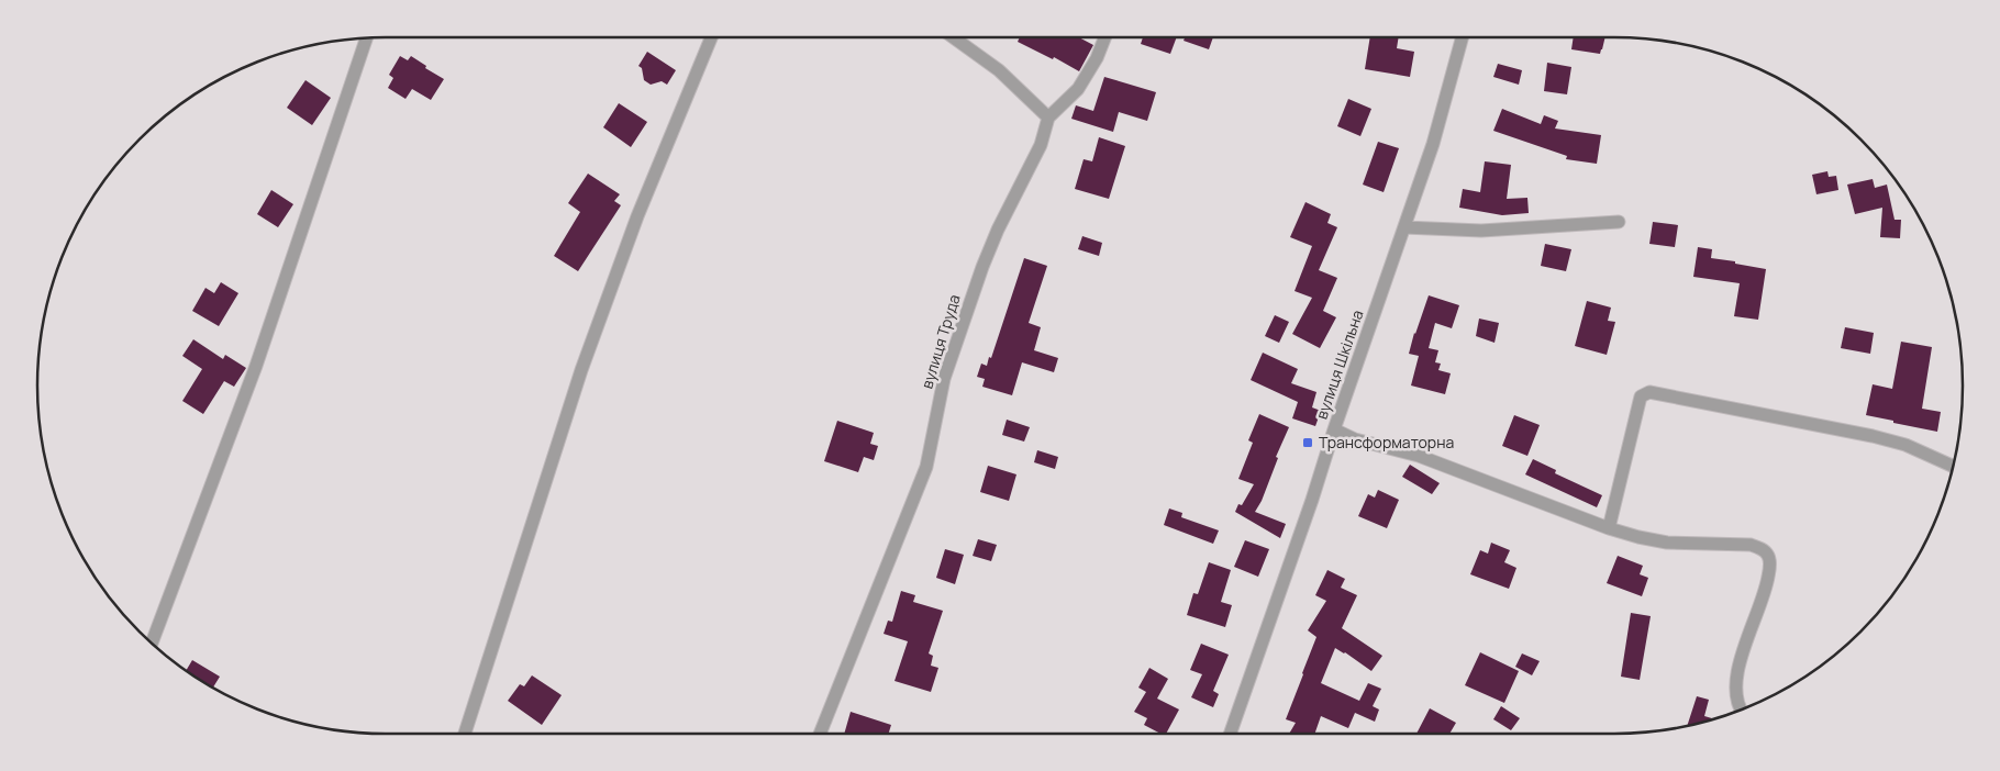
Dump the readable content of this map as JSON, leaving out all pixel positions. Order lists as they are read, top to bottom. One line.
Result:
{"streets":{"street":["вулиця Труда","вулиця Шкільна"]},"places":{"transit":["Трансформаторна"]}}
